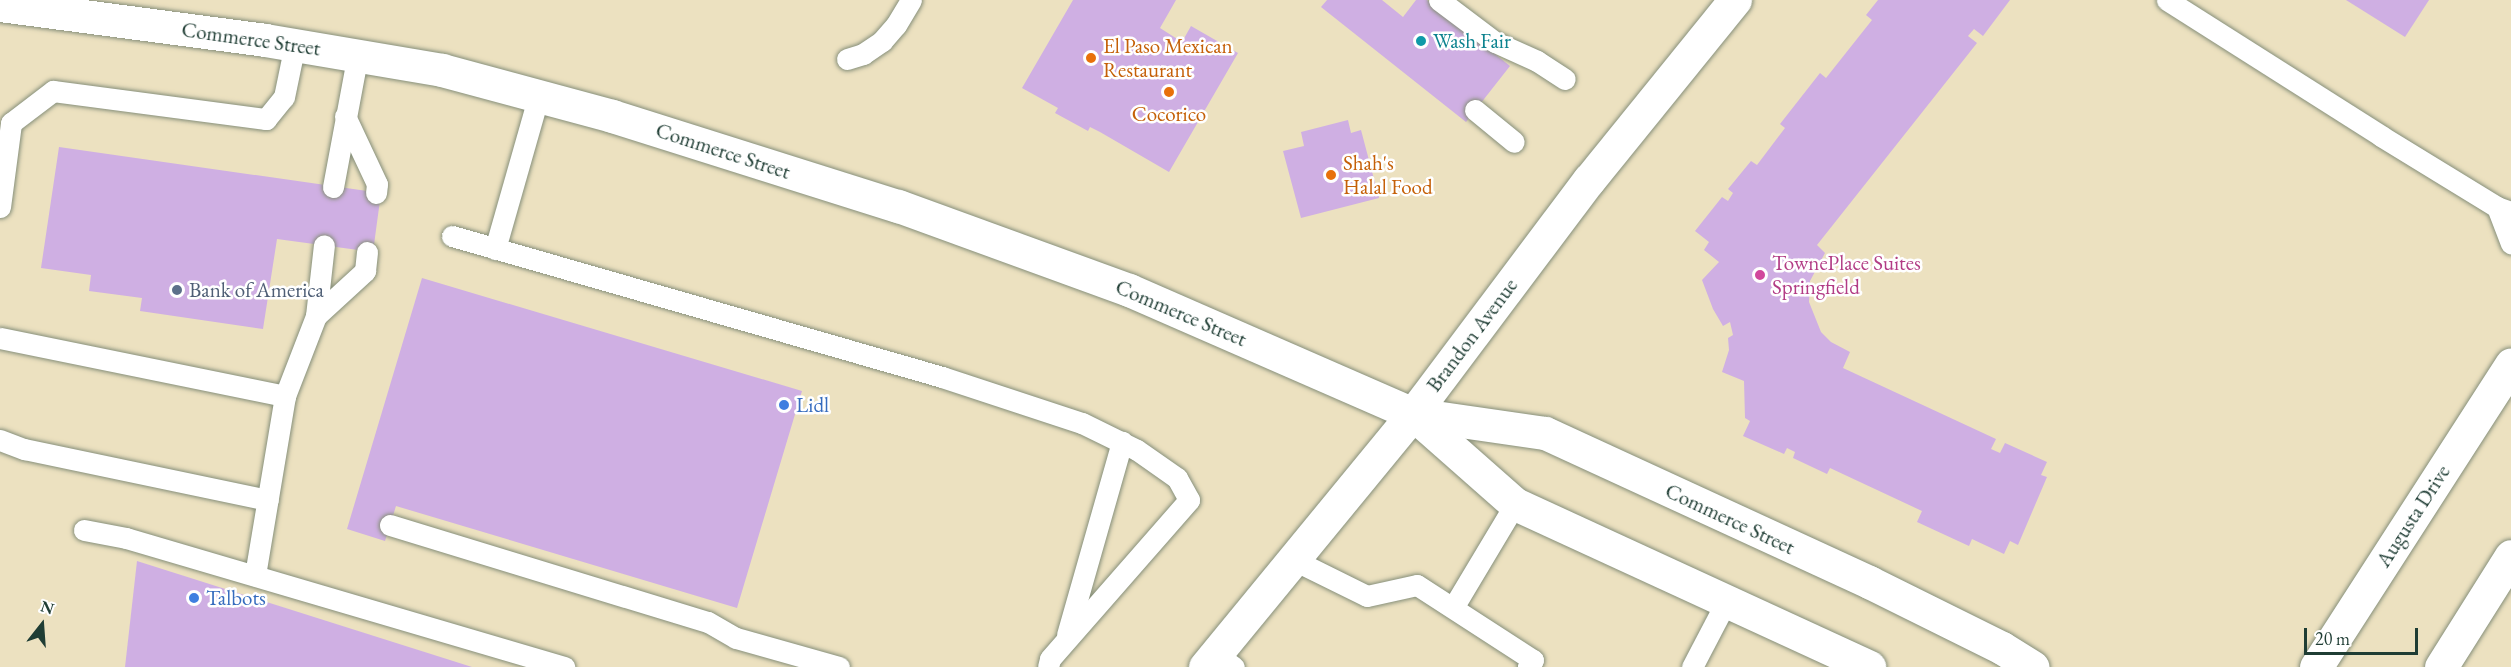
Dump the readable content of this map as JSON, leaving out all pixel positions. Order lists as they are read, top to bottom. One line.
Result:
{"streets":{"main road":["Commerce Street","Brandon Avenue","Augusta Drive"]},"crossings":[["Commerce Street","Brandon Avenue"]],"places":["Wash Fair","El Paso Mexican Restaurant","Cocorico","Shah's Halal Food","TownePlace Suites Springfield","Bank of America","Lidl","Talbots"],"scale_bar":"20 m","north":"top"}
